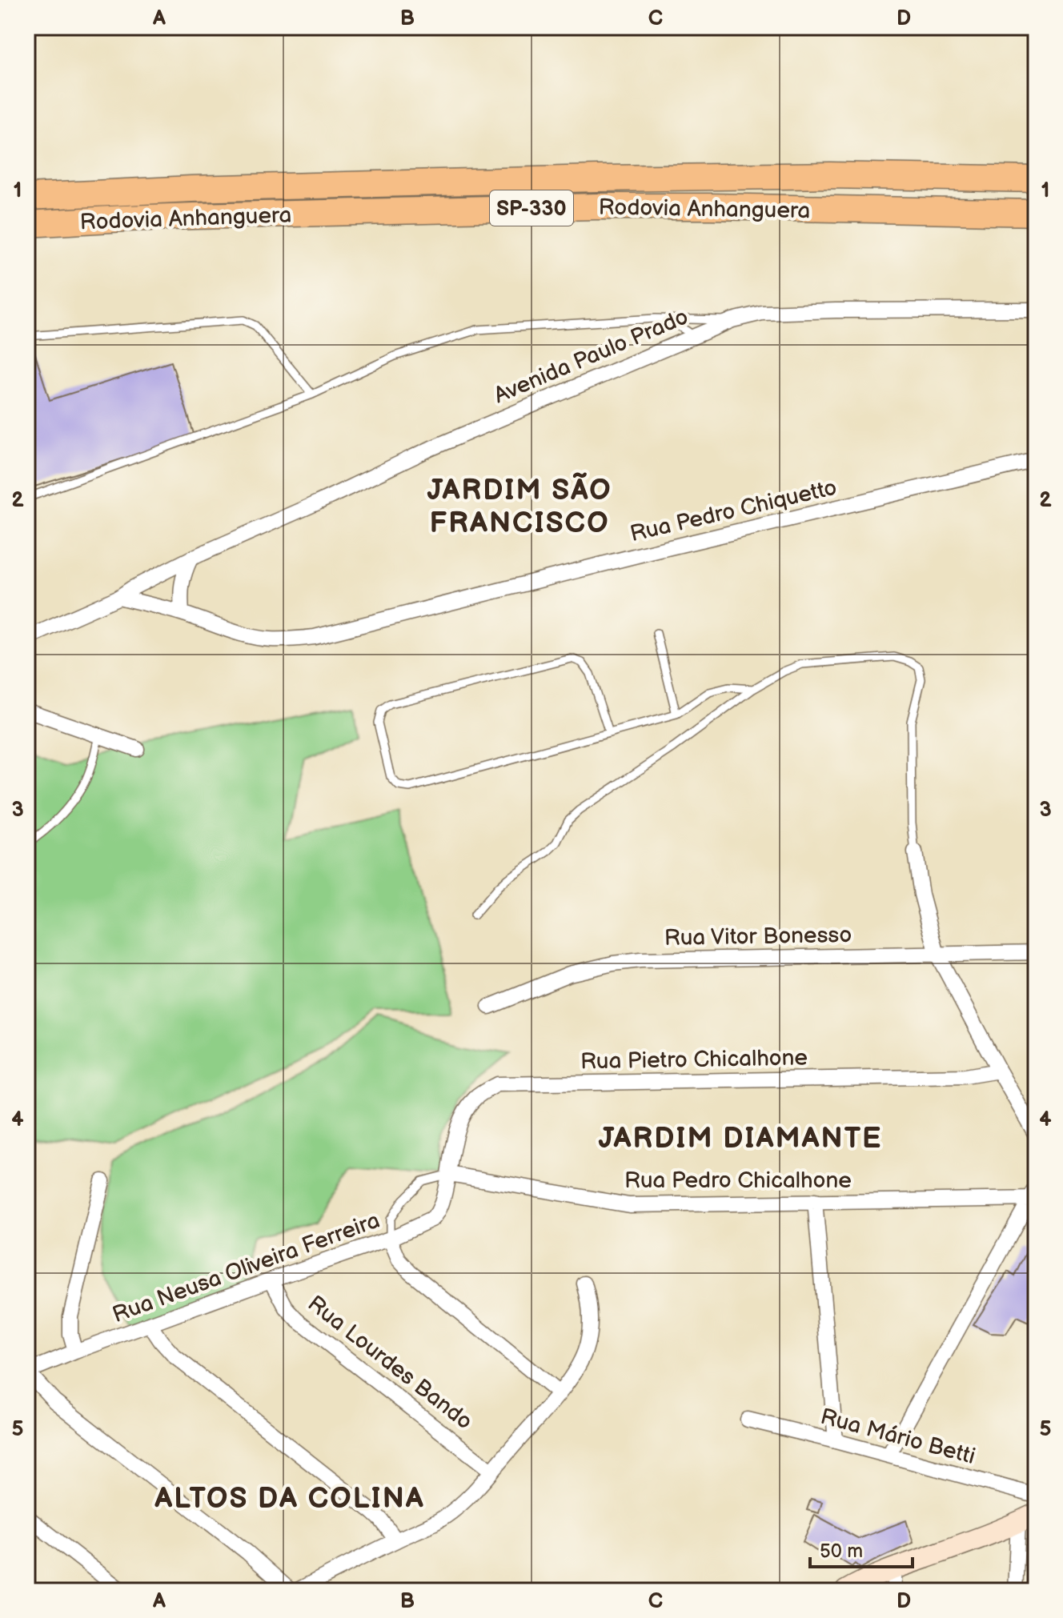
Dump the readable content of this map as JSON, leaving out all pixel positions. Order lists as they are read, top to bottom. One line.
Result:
{"streets":{"highway":["SP-330","Rodovia Anhanguera"],"street":["Avenida Paulo Prado","Rua Pedro Chiquetto","Rua Vitor Bonesso","Rua Pietro Chicalhone","Rua Pedro Chicalhone","Rua Neusa Oliveira Ferreira","Rua Lourdes Bando","Rua Mário Betti"]},"crossings":[["Avenida Paulo Prado","Rua Pedro Chiquetto"],["Rua Pietro Chicalhone","Rua Pedro Chicalhone"],["Rua Pietro Chicalhone","Rua Neusa Oliveira Ferreira"],["Rua Pedro Chicalhone","Rua Neusa Oliveira Ferreira"],["Rua Neusa Oliveira Ferreira","Rua Lourdes Bando"]],"districts":["JARDIM SÃO FRANCISCO","JARDIM DIAMANTE","ALTOS DA COLINA"],"scale_bar":"50 m","grid":{"columns":["A","B","C","D"],"rows":["1","2","3","4","5"]}}
